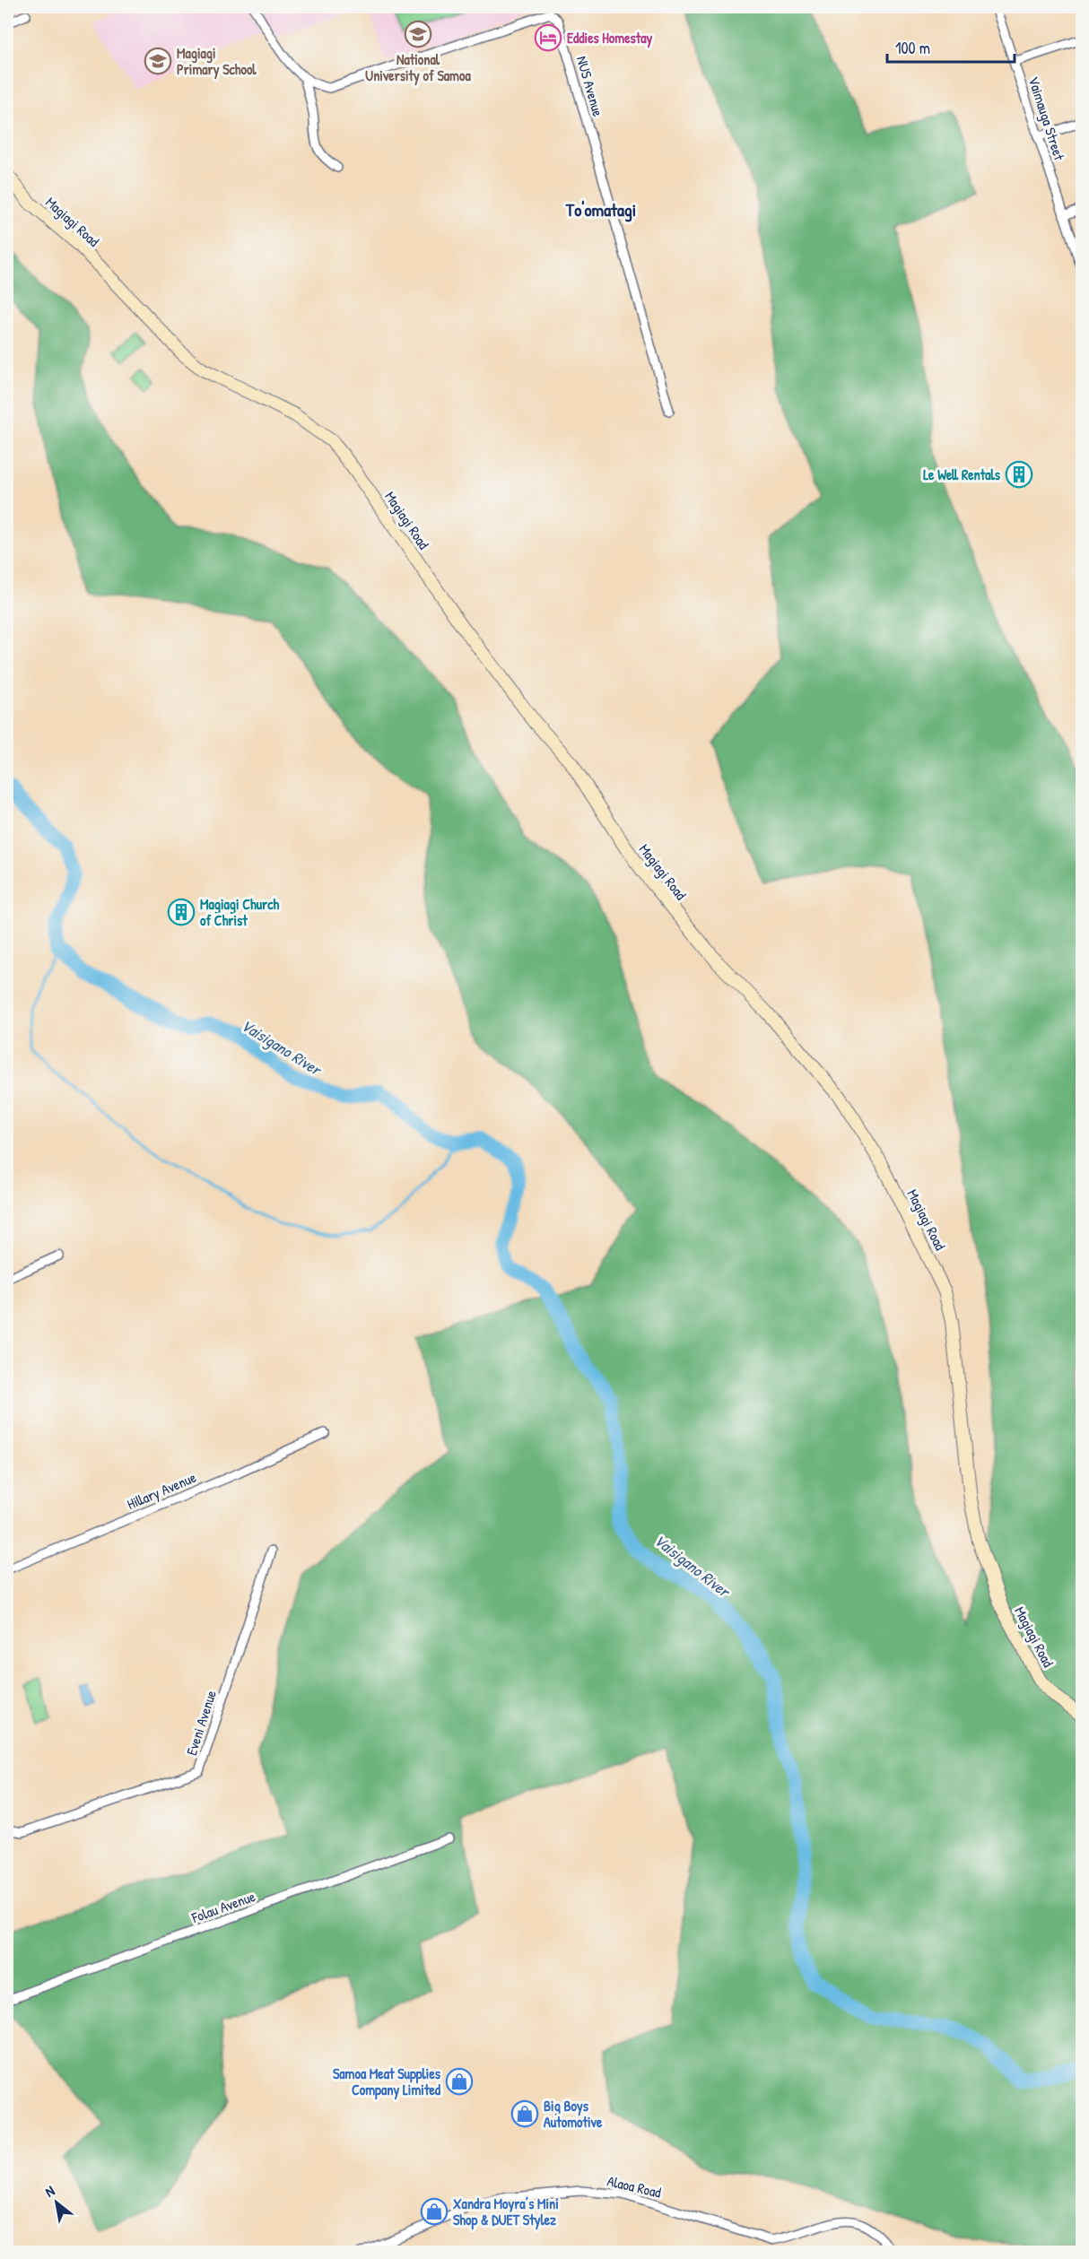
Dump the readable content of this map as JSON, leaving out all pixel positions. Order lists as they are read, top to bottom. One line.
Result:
{"streets":{"street":["NUS Avenue","Vaimauga Street","Magiagi Road","Hillary Avenue","Eveni Avenue","Folau Avenue","Alaoa Road"]},"districts":["To'omatagi"],"water":["Vaisigano River"],"places":{"school or university":["National University of Samoa","Magiagi Primary School"],"hotel":["Eddies Homestay"],"building":["Le Well Rentals","Magiagi Church of Christ"],"shop":["Samoa Meat Supplies Company Limited","Big Boys Automotive","Xandra Moyra’s Mini Shop & DUET Stylez"]},"scale_bar":"100 m","north":"top left"}
